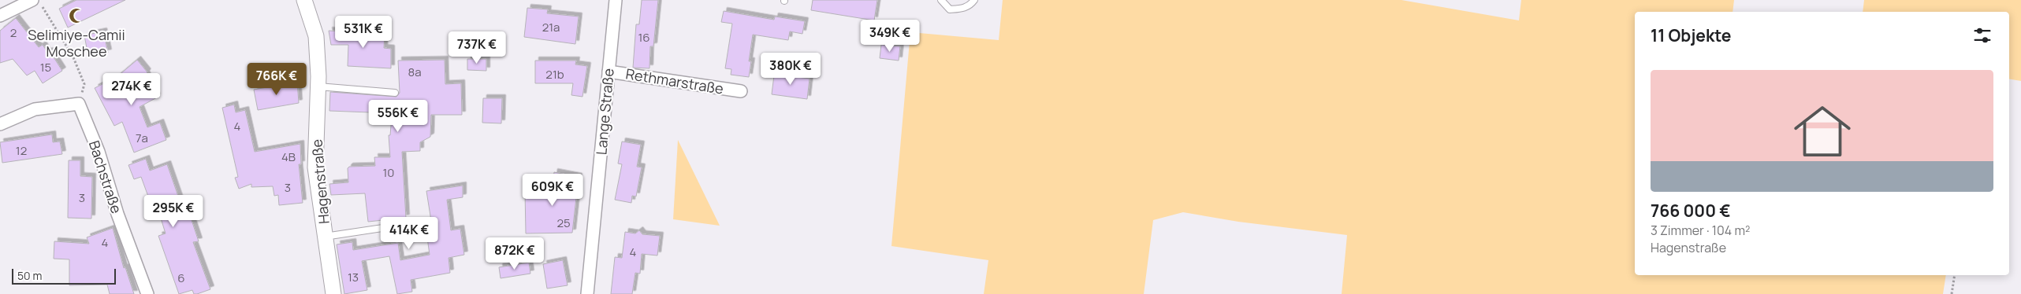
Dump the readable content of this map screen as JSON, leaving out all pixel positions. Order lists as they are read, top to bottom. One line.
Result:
{"streets":{"street":["Rethmarstraße","Lange Straße","Bachstraße","Hagenstraße"]},"crossings":[["Rethmarstraße","Lange Straße"]],"places":{"mosque":["Selimiye-Camii Moschee"]},"house_numbers":["21a","2","16","15","8a","21b","4","7a","12","4B","10","3","3","25","4","4","13","6"],"scale_bar":"50 m","page":{"heading":"11 Objekte","price":["531K €","349K €","737K €","380K €","766K €","274K €","556K €","609K €","295K €","414K €","872K €"],"list":[{"name":"766 000 €","note":"3 Zimmer · 104 m² · Hagenstraße"}],"scale":"50 m"}}
